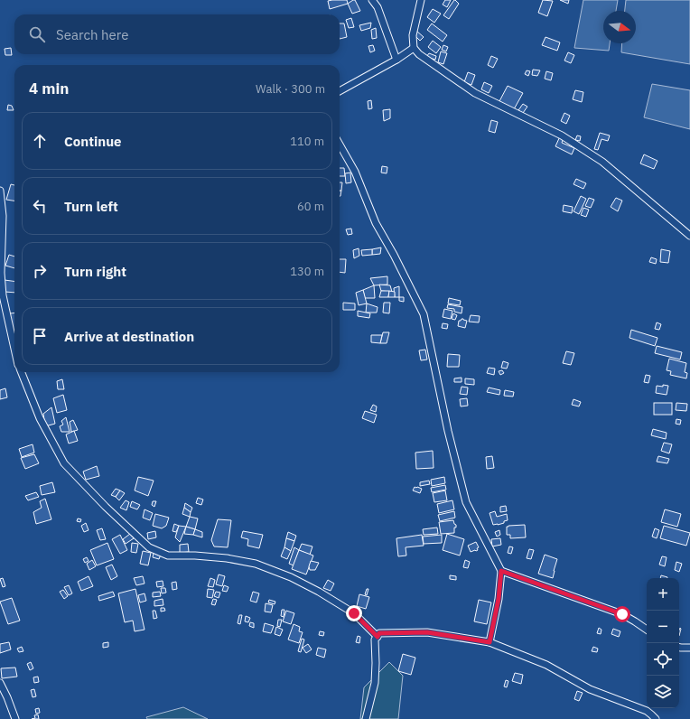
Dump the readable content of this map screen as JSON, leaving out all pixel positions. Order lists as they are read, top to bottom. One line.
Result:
{"north":"right","page":{"search":"Search here","heading":["4 min","Walk · 300 m"],"list":[["Continue","110 m"],["Turn left","60 m"],["Turn right","130 m"],"Arrive at destination"],"map_buttons":["+","−"]}}
